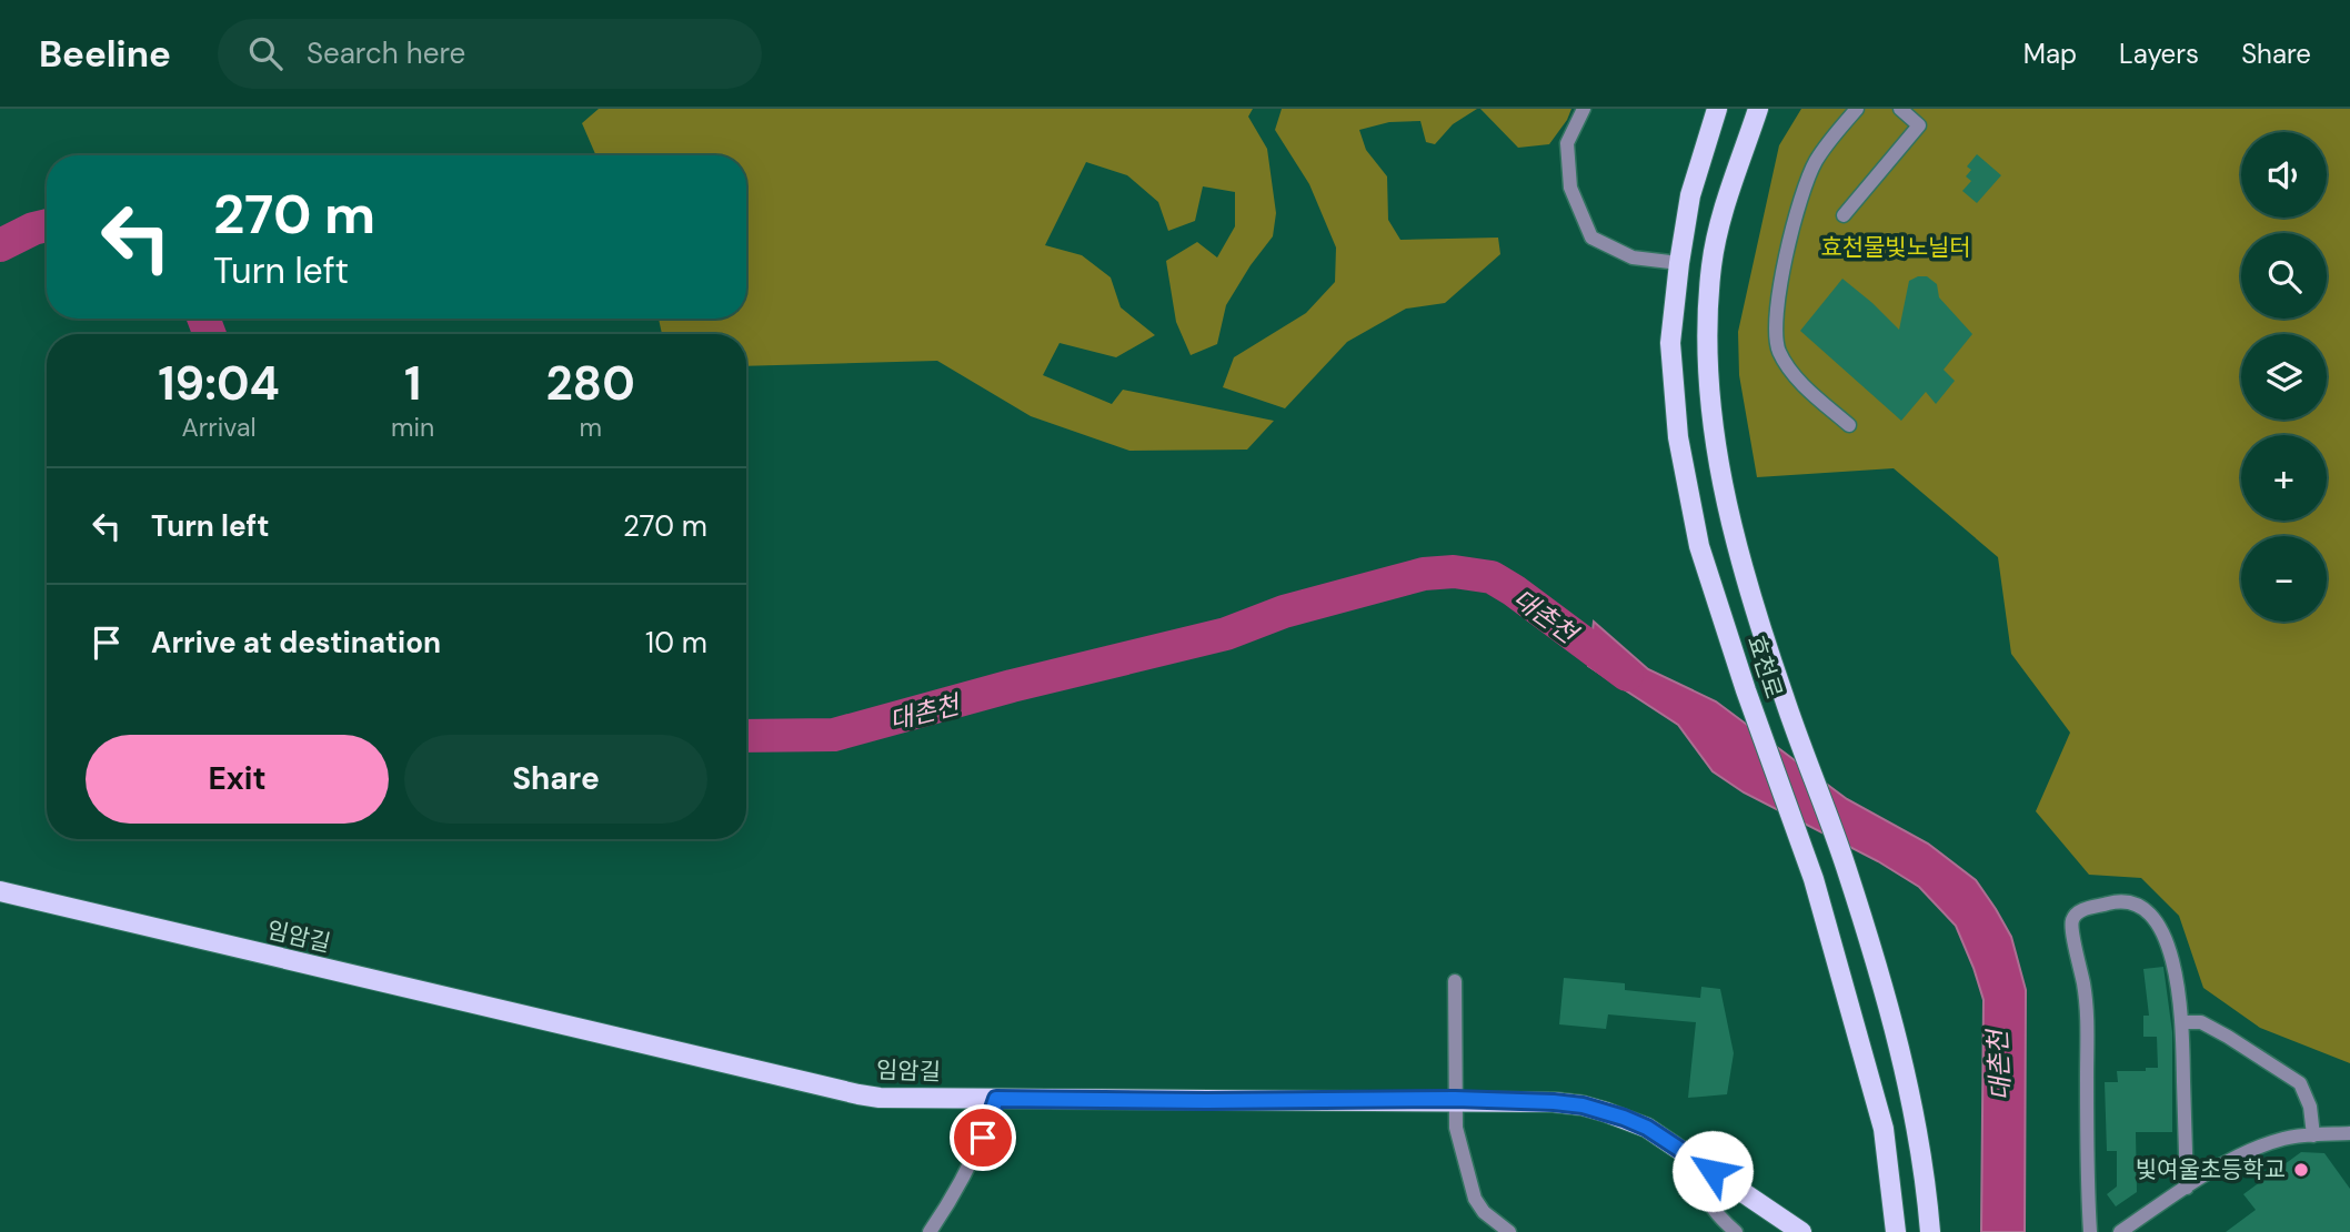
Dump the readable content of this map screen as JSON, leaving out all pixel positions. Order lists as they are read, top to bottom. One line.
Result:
{"streets":{"main road":["효천로","임암길"]},"water":["대촌천"],"parks":["효천물빛노닐터"],"places":["빛여울초등학교"],"page":{"header":"Beeline","search":"Search here","nav":["Map","Layers","Share"],"map_buttons":["+","−"],"turn":["270 m","Turn left"],"eta":["19:04","Arrival","1","min","280","m"],"list":[{"name":"Turn left","value":"270 m"},{"name":"Arrive at destination","value":"10 m"}],"buttons":["Exit","Share"]}}
